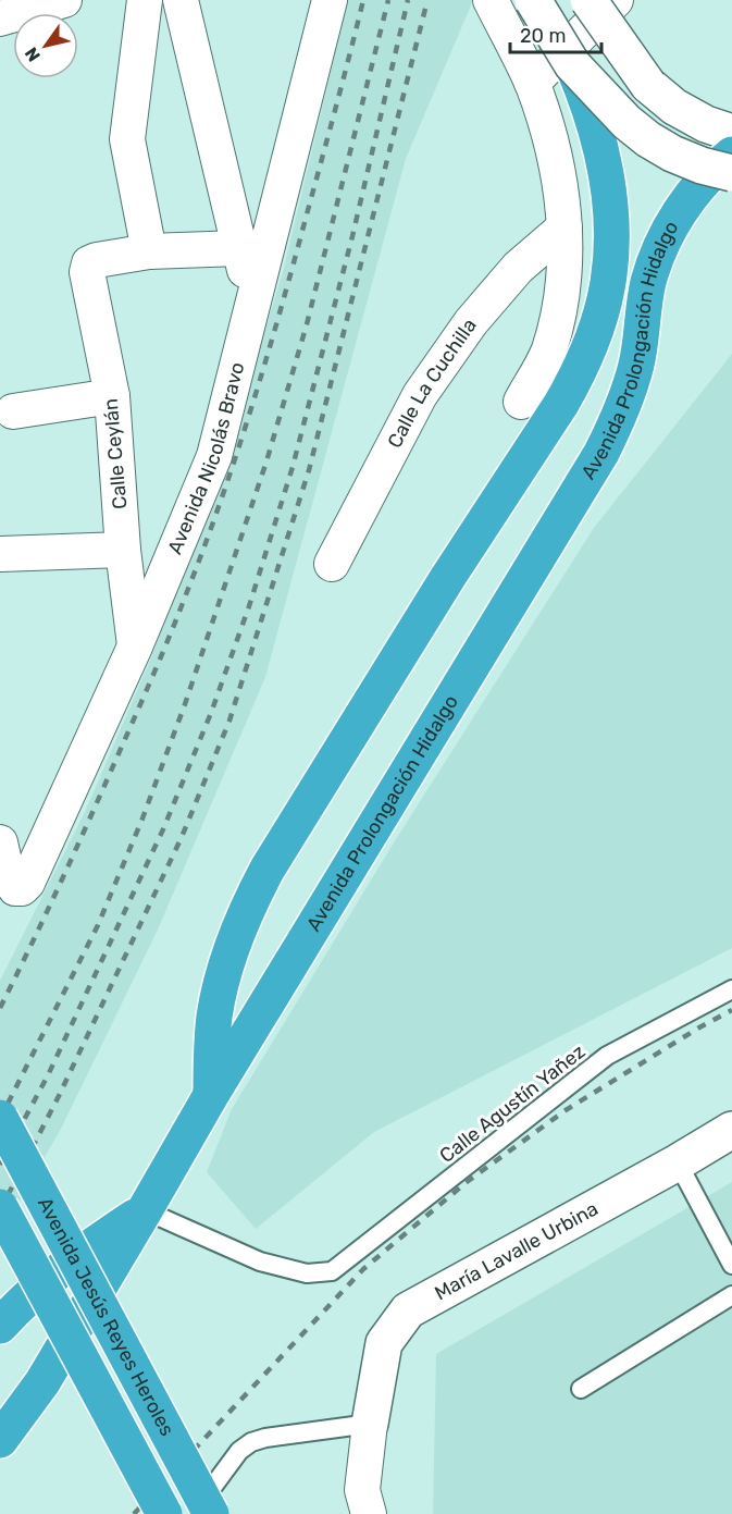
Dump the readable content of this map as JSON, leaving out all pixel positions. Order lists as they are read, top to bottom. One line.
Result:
{"streets":{"highway":["Avenida Prolongación Hidalgo","Avenida Jesús Reyes Heroles"],"street":["Calle La Cuchilla","Calle Ceylán","Avenida Nicolás Bravo","María Lavalle Urbina"],"lane":["Calle Agustín Yañez"]},"crossings":[["Avenida Prolongación Hidalgo","Calle Agustín Yañez"],["Calle Ceylán","Avenida Nicolás Bravo"]],"scale_bar":"20 m","north":"bottom left"}
